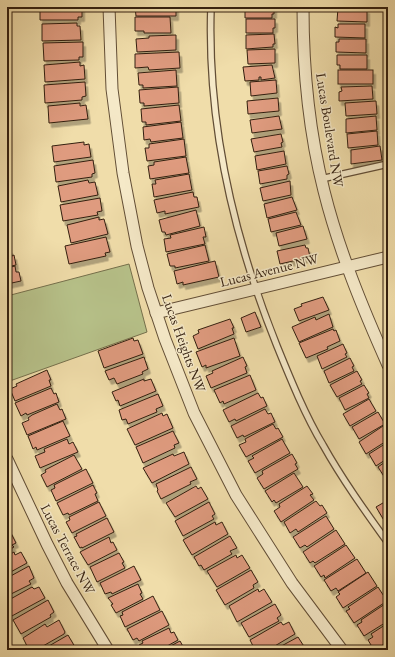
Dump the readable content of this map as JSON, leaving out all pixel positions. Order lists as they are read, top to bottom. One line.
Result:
{"streets":{"street":["Lucas Boulevard NW","Lucas Avenue NW","Lucas Heights NW","Lucas Terrace NW"]},"crossings":[["Lucas Boulevard NW","Lucas Avenue NW"],["Lucas Avenue NW","Lucas Heights NW"]]}
